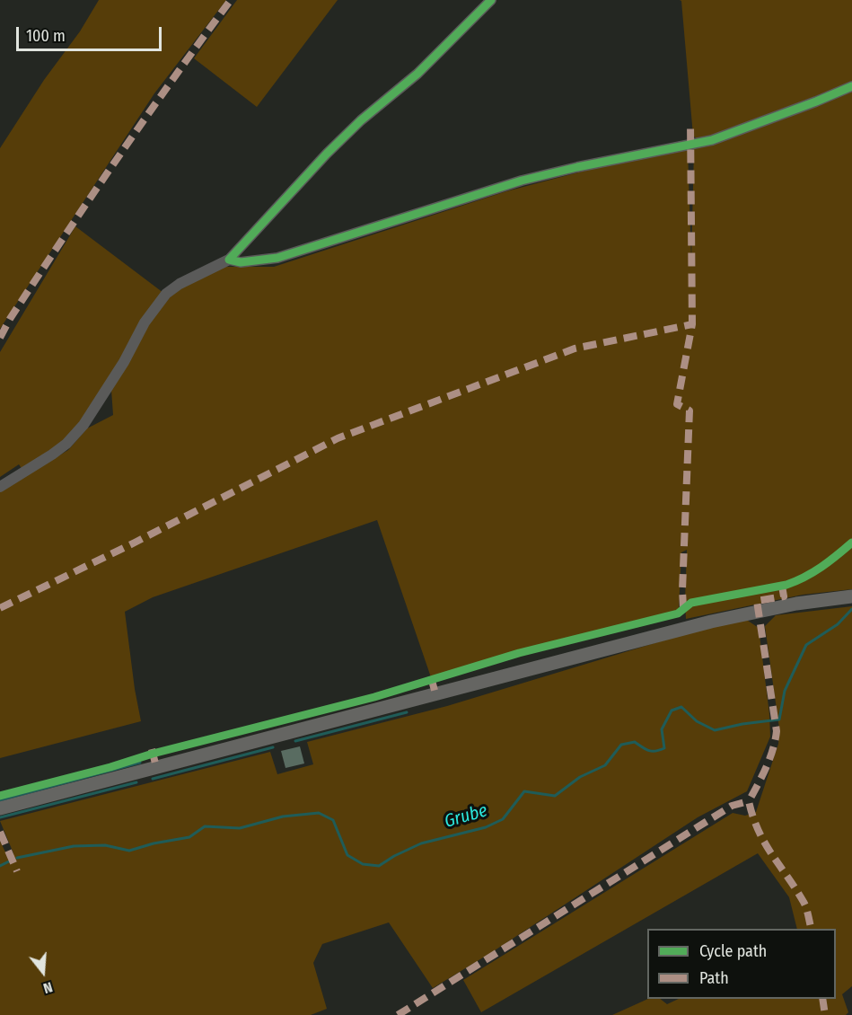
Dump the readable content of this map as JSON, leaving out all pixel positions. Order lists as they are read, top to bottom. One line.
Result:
{"water":["Grube"],"legend":["Cycle path","Path"],"scale_bar":"100 m","north":"bottom"}
